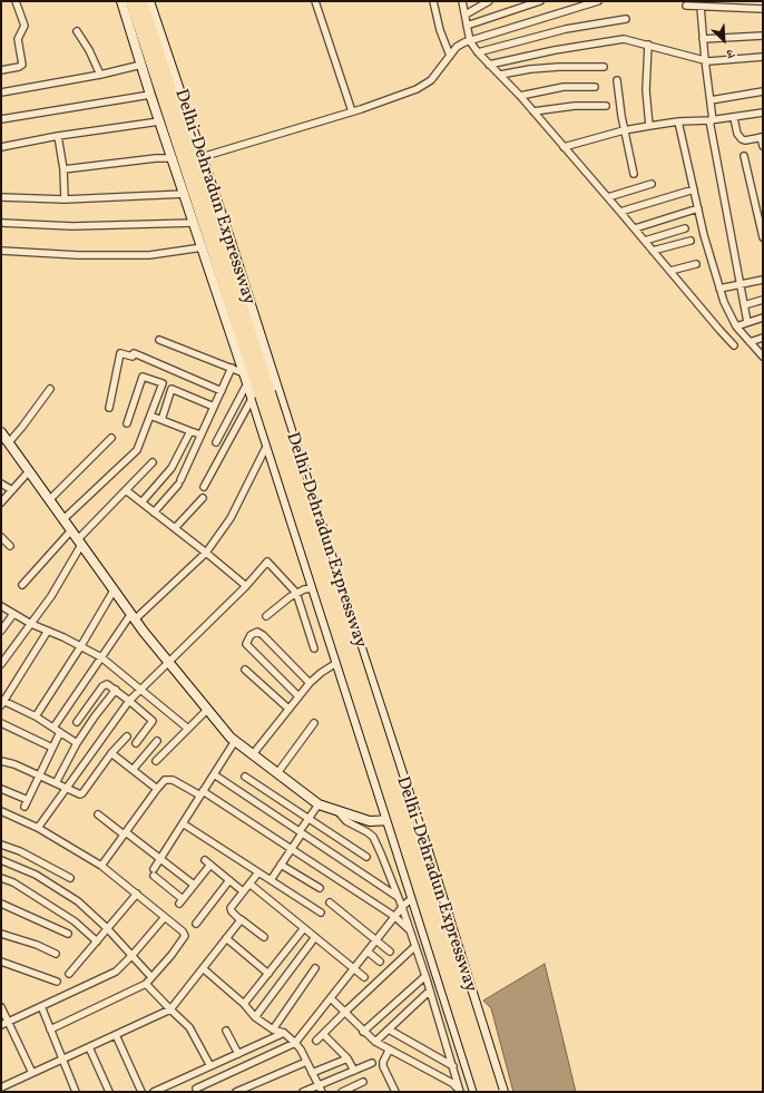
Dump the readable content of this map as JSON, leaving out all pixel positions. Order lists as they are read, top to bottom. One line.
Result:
{"streets":{"highway":["Delhi-Dehradun Expressway"]},"north":"bottom right"}
